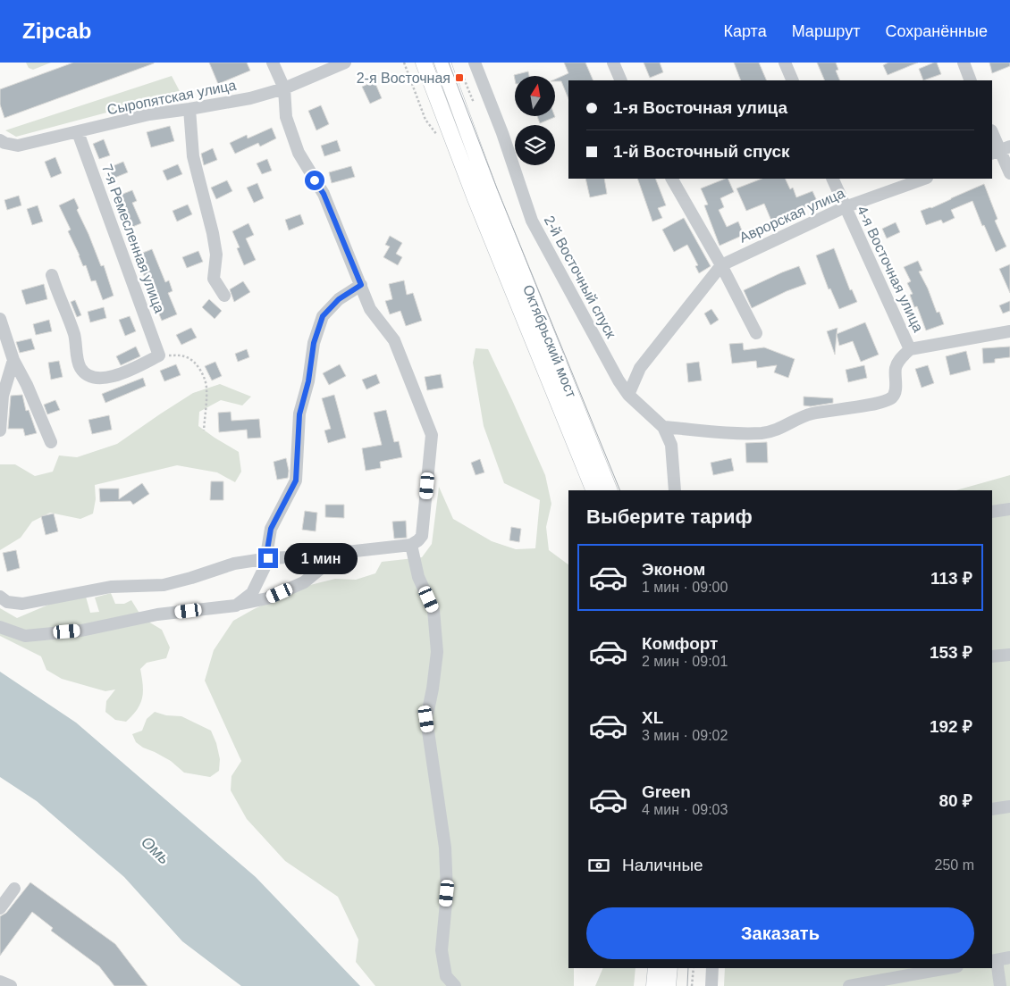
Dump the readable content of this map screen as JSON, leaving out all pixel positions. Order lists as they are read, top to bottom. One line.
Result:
{"streets":{"main road":["Октябрьский мост"],"street":["Сыропятская улица","Аврорская улица","7-я Ремесленная улица","4-я Восточная улица","2-й Восточный спуск"]},"crossings":[["Сыропятская улица","7-я Ремесленная улица"],["Аврорская улица","4-я Восточная улица"]],"water":["Омь"],"places":{"transit":["2-я Восточная"]},"north":"top","page":{"header":"Zipcab","nav":["Карта","Маршрут","Сохранённые"],"banner":["1-я Восточная улица","1-й Восточный спуск"],"heading":"Выберите тариф","bubble":"1 мин","list":[{"name":"Эконом","note":"1 мин · 09:00","value":"113 ₽"},{"name":"Комфорт","note":"2 мин · 09:01","value":"153 ₽"},{"name":"XL","note":"3 мин · 09:02","value":"192 ₽"},{"name":"Green","note":"4 мин · 09:03","value":"80 ₽"}],"pay":["Наличные","250 m"],"buttons":"Заказать"}}
